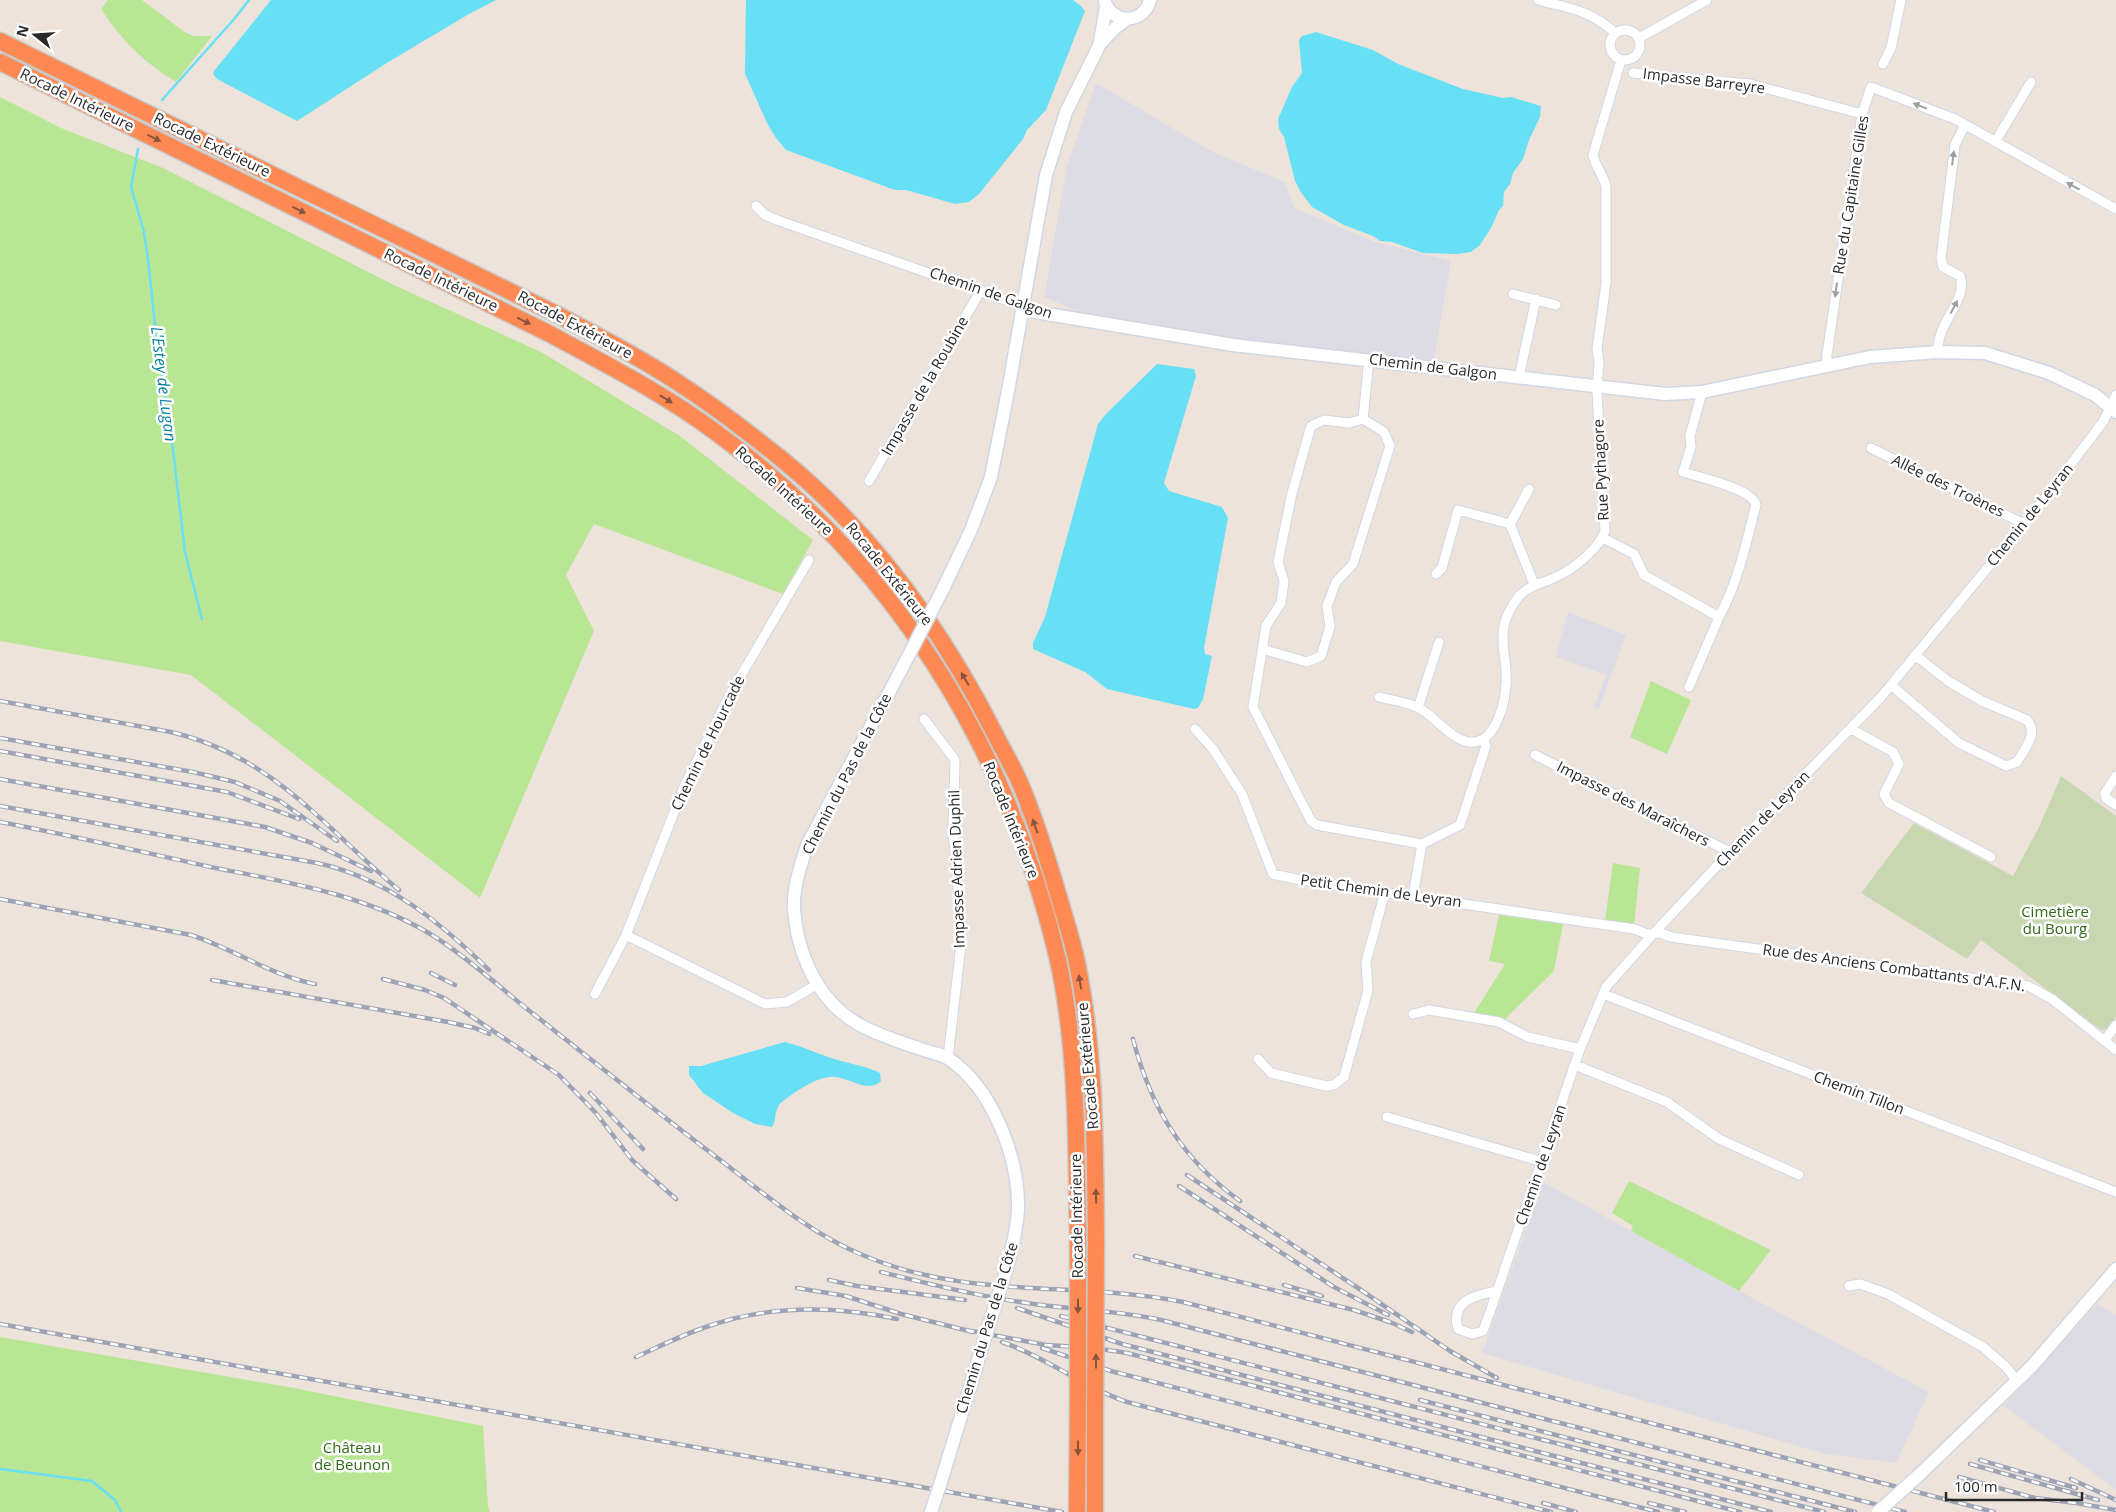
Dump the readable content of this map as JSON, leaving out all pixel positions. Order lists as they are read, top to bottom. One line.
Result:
{"streets":{"highway":["Rocade Intérieure","Rocade Extérieure"],"street":["Impasse Barreyre","Rue du Capitaine Gilles","Chemin de Galgon","Impasse de la Roubine","Rue Pythagore","Allée des Troènes","Chemin de Leyran","Chemin de Hourcade","Chemin du Pas de la Côte","Impasse des Maraîchers","Impasse Adrien Duphil","Petit Chemin de Leyran","Rue des Anciens Combattants d'A.F.N.","Chemin Tillon"]},"crossings":[["Impasse Barreyre","Rue du Capitaine Gilles"],["Rue du Capitaine Gilles","Chemin de Galgon"],["Chemin de Galgon","Impasse de la Roubine"],["Chemin de Galgon","Rue Pythagore"],["Chemin de Galgon","Chemin de Leyran"],["Chemin de Galgon","Chemin du Pas de la Côte"],["Allée des Troènes","Chemin de Leyran"],["Chemin de Leyran","Impasse des Maraîchers"],["Chemin de Leyran","Petit Chemin de Leyran"],["Chemin de Leyran","Rue des Anciens Combattants d'A.F.N."],["Chemin de Leyran","Chemin Tillon"],["Chemin du Pas de la Côte","Impasse Adrien Duphil"],["Petit Chemin de Leyran","Rue des Anciens Combattants d'A.F.N."]],"one_way":["Rocade Intérieure","Rocade Extérieure"],"water":["L'Estey de Lugan"],"parks":["Cimetière du Bourg","Château de Beunon"],"scale_bar":"100 m","north":"left"}
